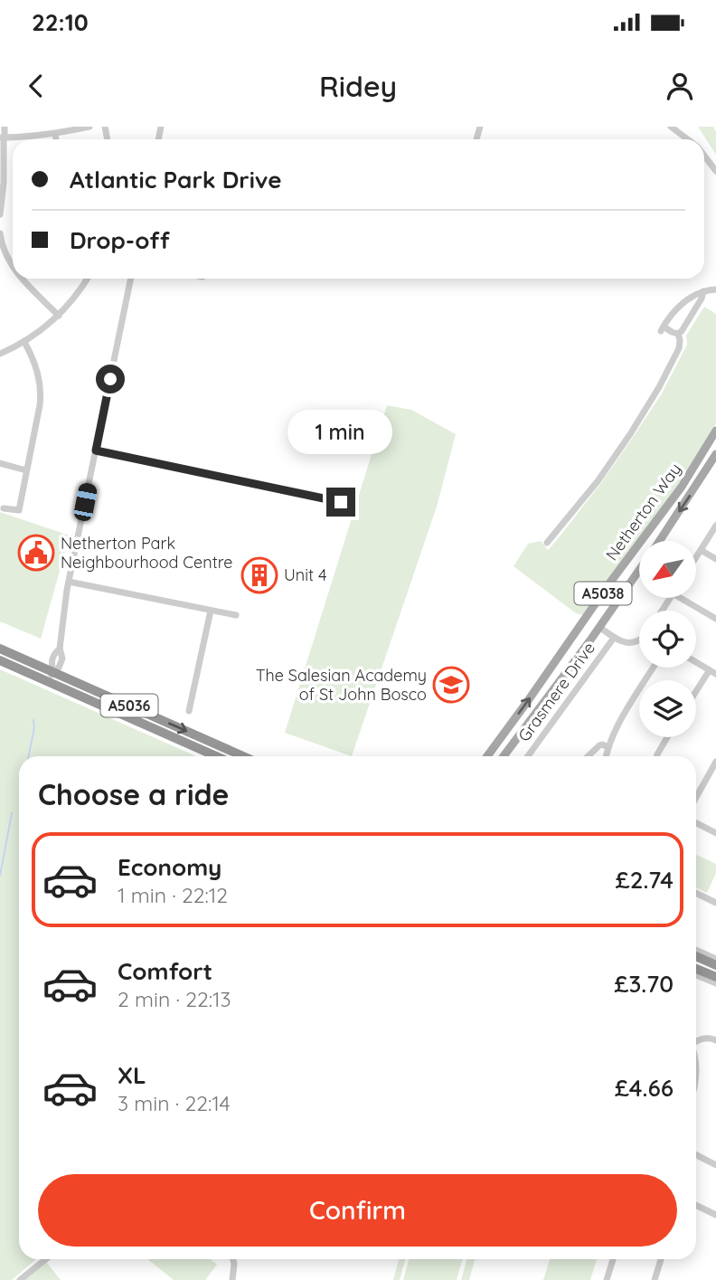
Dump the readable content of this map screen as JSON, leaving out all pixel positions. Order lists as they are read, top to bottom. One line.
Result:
{"streets":{"highway":["A5036"],"main road":["Netherton Way","A5038"],"street":["Grasmere Drive"]},"places":{"public building":["Netherton Park Neighbourhood Centre"],"building":["Unit 4"],"school or university":["The Salesian Academy of St John Bosco"]},"north":"bottom left","page":{"status":"22:10","header":"Ridey","banner":["Atlantic Park Drive","Drop-off"],"bubble":"1 min","heading":"Choose a ride","list":[{"name":"Economy","note":"1 min · 22:12","value":"£2.74"},{"name":"Comfort","note":"2 min · 22:13","value":"£3.70"},{"name":"XL","note":"3 min · 22:14","value":"£4.66"}],"buttons":"Confirm"}}
